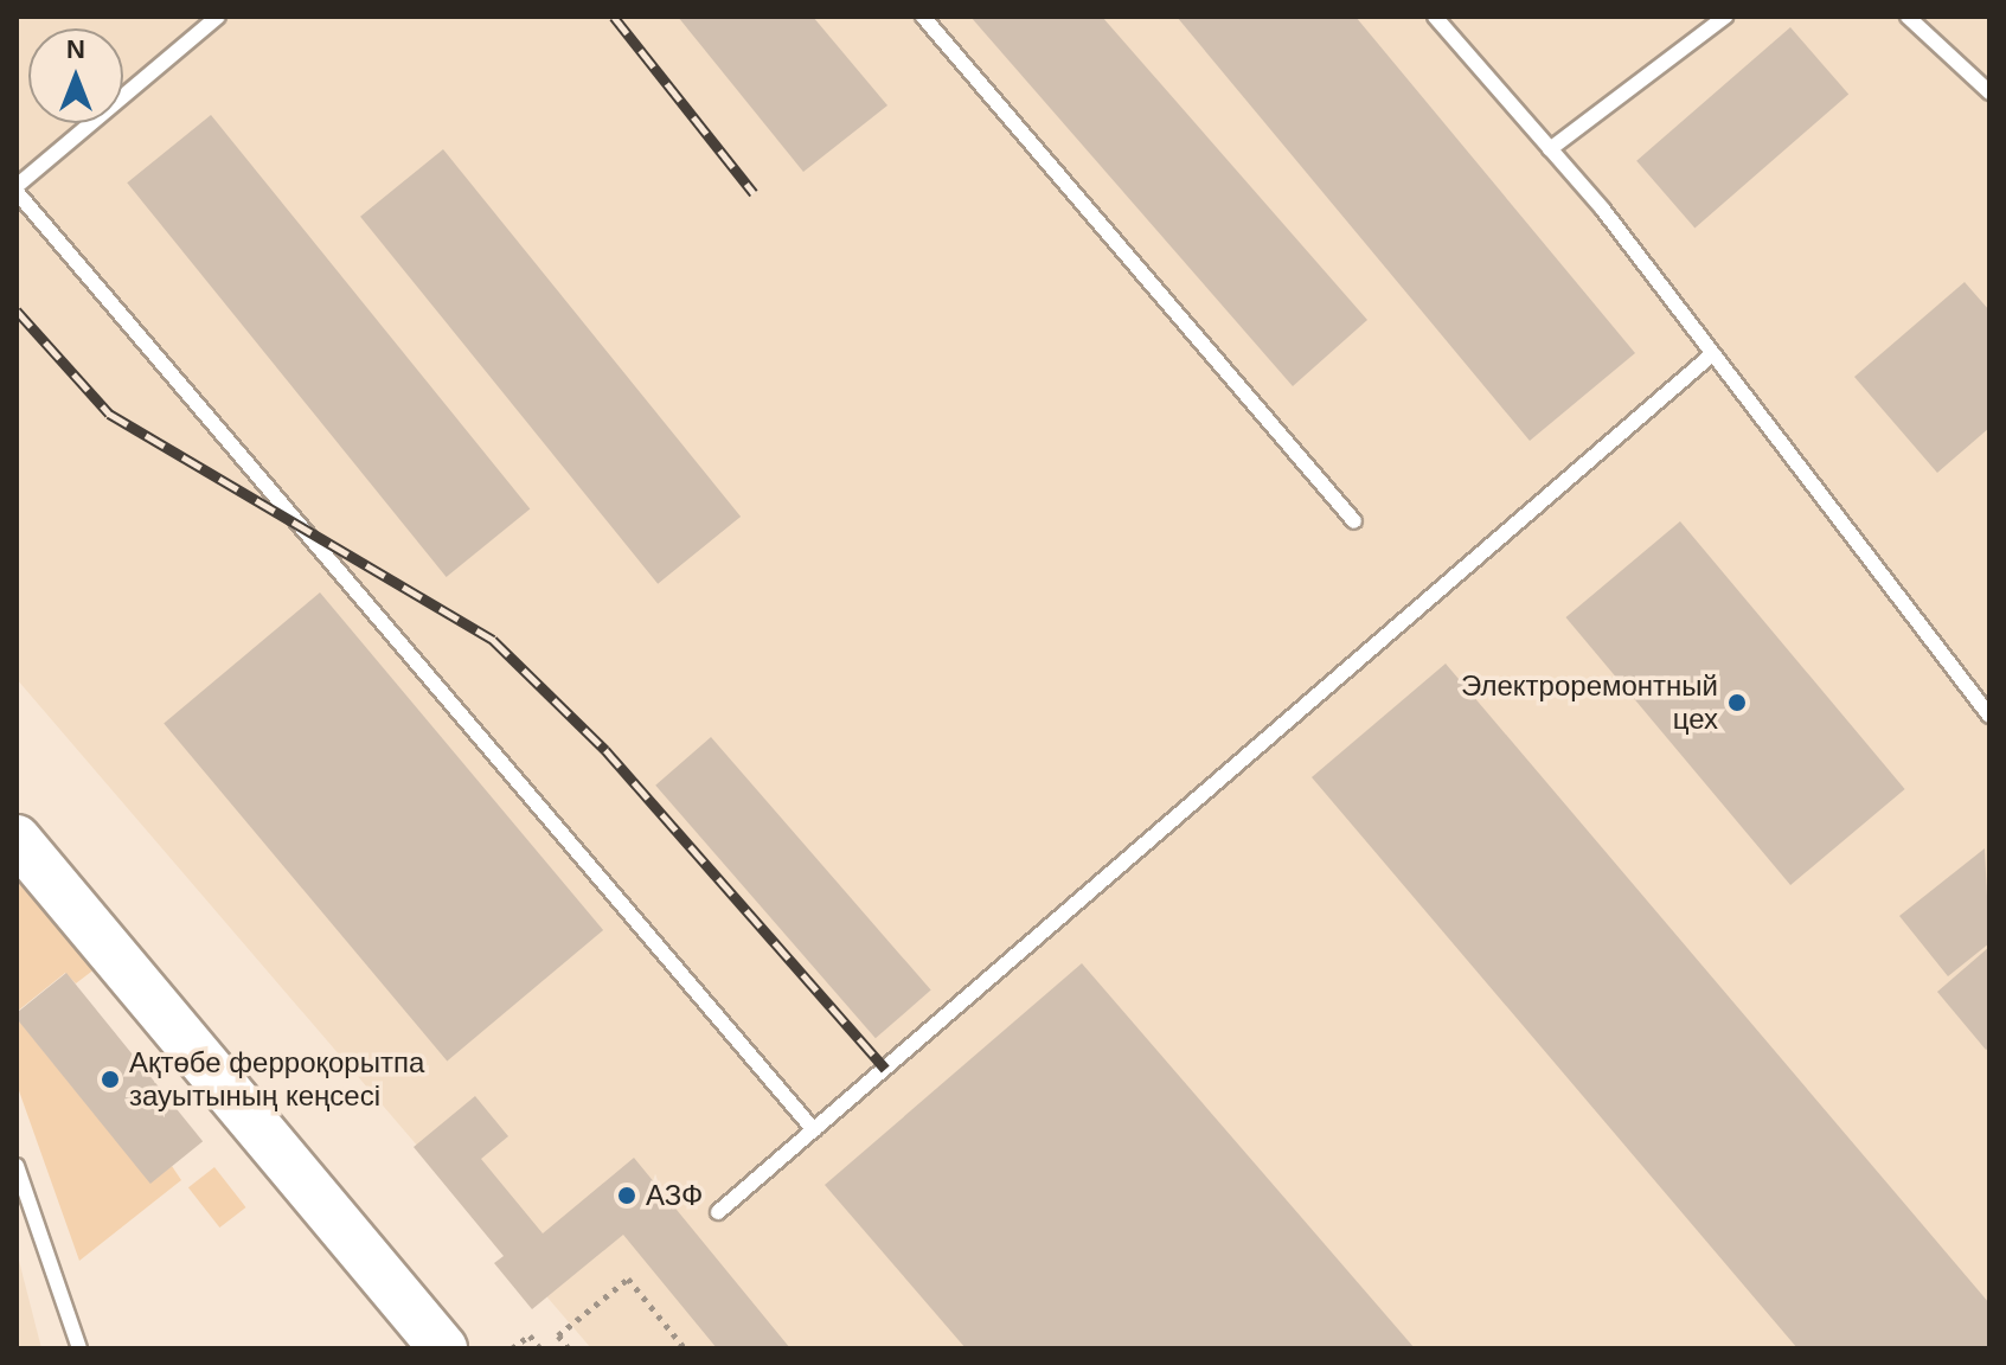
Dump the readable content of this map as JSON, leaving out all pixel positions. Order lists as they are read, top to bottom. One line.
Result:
{"places":["Электроремонтный цех","Ақтөбе ферроқорытпа зауытының кеңсесі","АЗФ"],"north":"top"}
